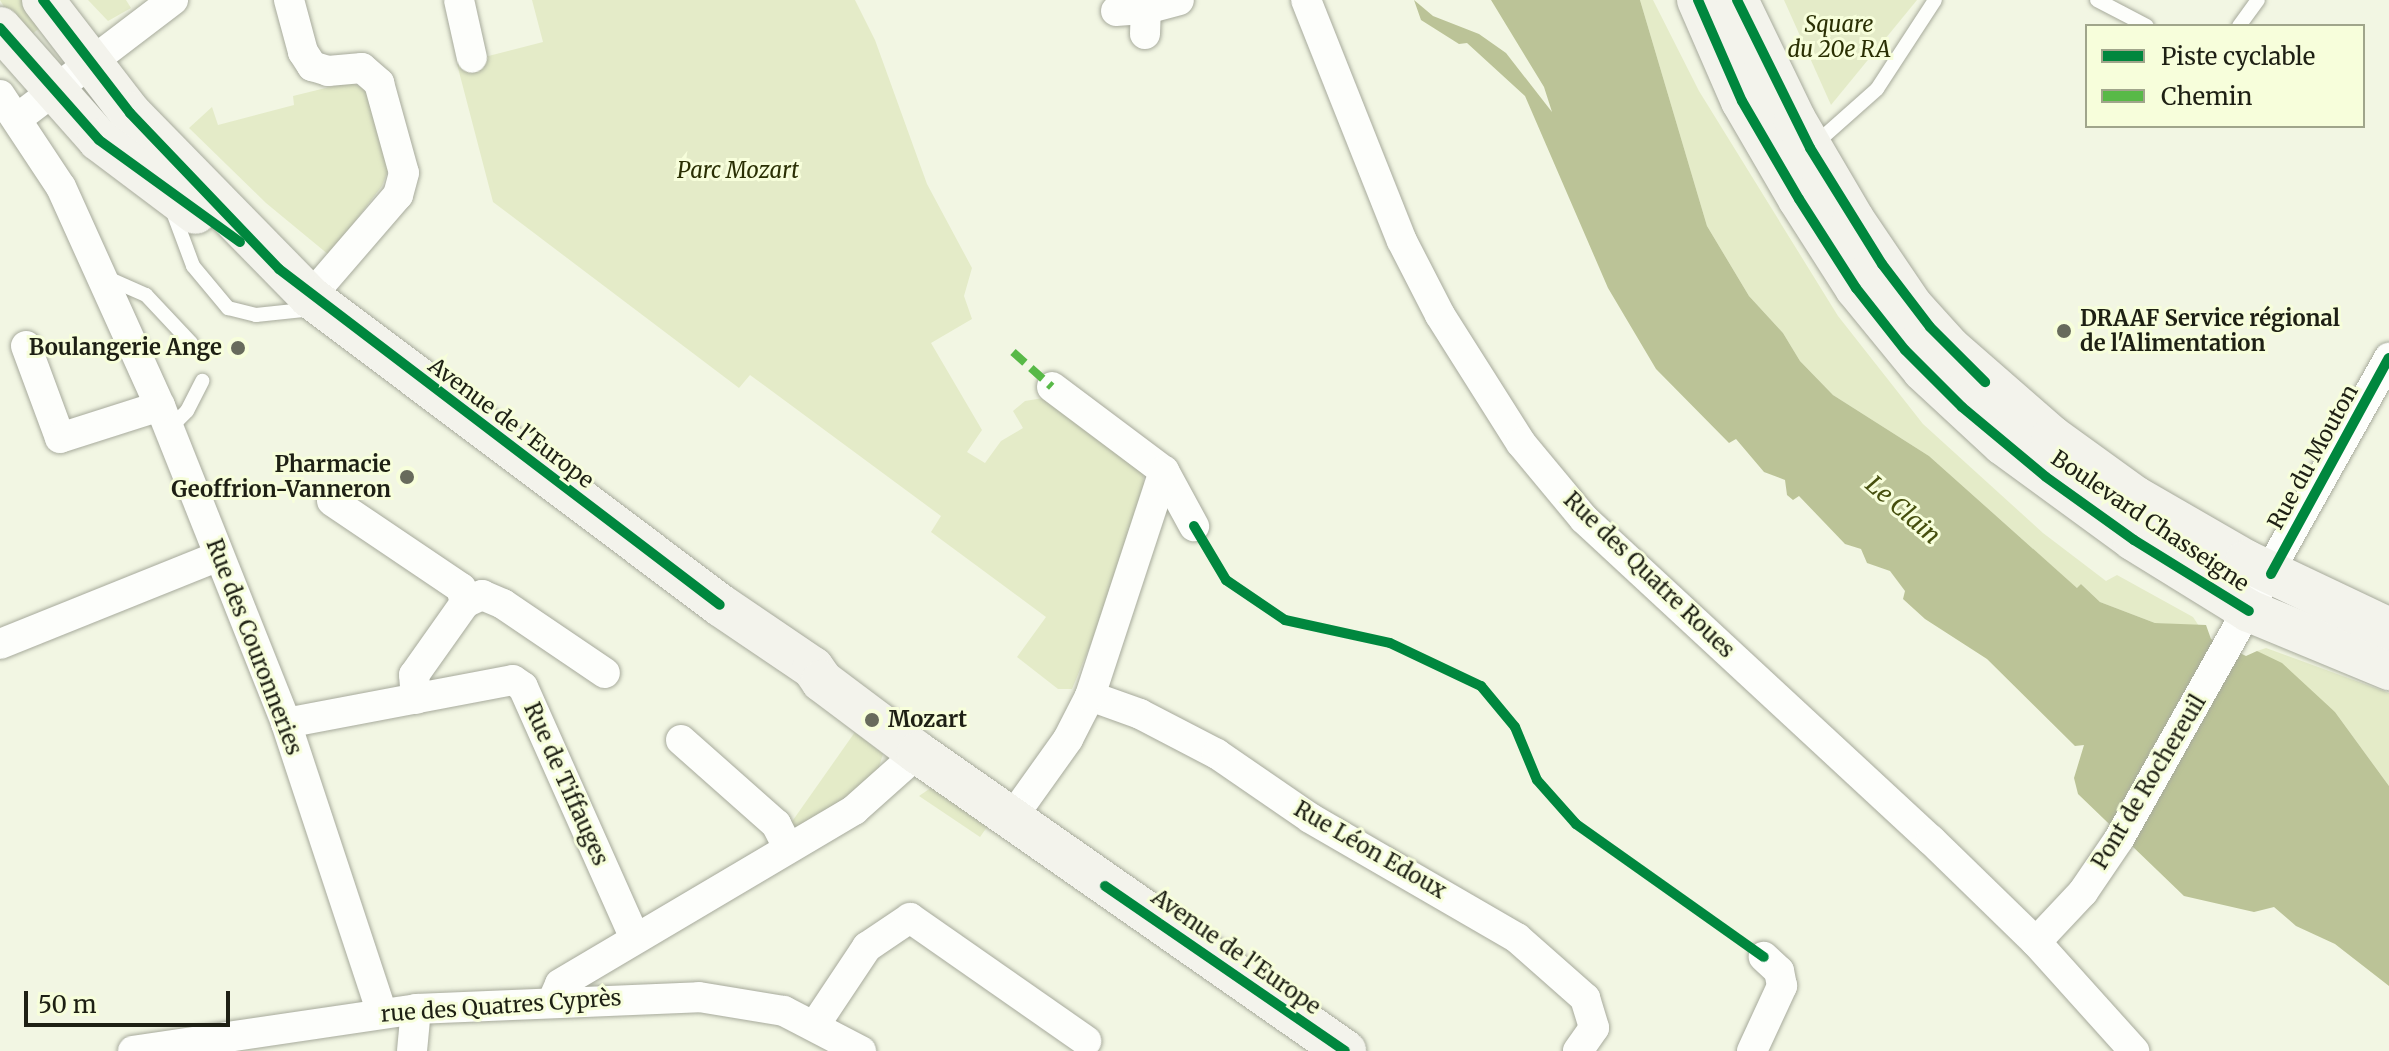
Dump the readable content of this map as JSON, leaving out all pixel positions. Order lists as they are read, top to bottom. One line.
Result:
{"streets":{"main road":["Avenue de l'Europe","Boulevard Chasseigne"],"street":["Rue du Mouton","Rue des Quatre Roues","Rue des Couronneries","Pont de Rochereuil","Rue de Tiffauges","Rue Léon Edoux","rue des Quatres Cyprès"]},"crossings":[["Avenue de l'Europe","Rue des Couronneries"],["Rue du Mouton","Boulevard Chasseigne"],["Rue du Mouton","Pont de Rochereuil"],["Boulevard Chasseigne","Pont de Rochereuil"],["Rue des Quatre Roues","Pont de Rochereuil"],["Rue des Couronneries","Rue de Tiffauges"],["Rue des Couronneries","rue des Quatres Cyprès"],["Rue de Tiffauges","rue des Quatres Cyprès"]],"water":["Le Clain"],"parks":["Square du 20e RA","Parc Mozart"],"places":["DRAAF Service régional de l'Alimentation","Boulangerie Ange","Pharmacie Geoffrion-Vanneron","Mozart"],"legend":["Piste cyclable","Chemin"],"scale_bar":"50 m"}
